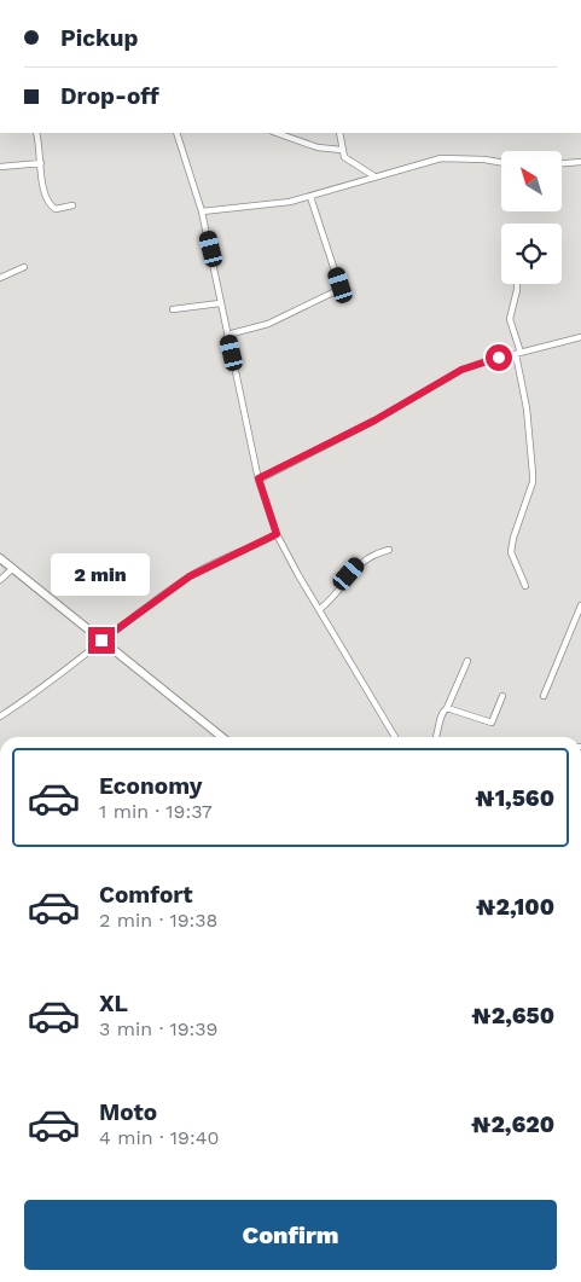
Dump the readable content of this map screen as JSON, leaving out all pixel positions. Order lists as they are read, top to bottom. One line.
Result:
{"north":"top left","page":{"banner":["Pickup","Drop-off"],"bubble":"2 min","list":[{"name":"Economy","note":"1 min · 19:37","value":"₦1,560"},{"name":"Comfort","note":"2 min · 19:38","value":"₦2,100"},{"name":"XL","note":"3 min · 19:39","value":"₦2,650"},{"name":"Moto","note":"4 min · 19:40","value":"₦2,620"}],"buttons":"Confirm"}}
